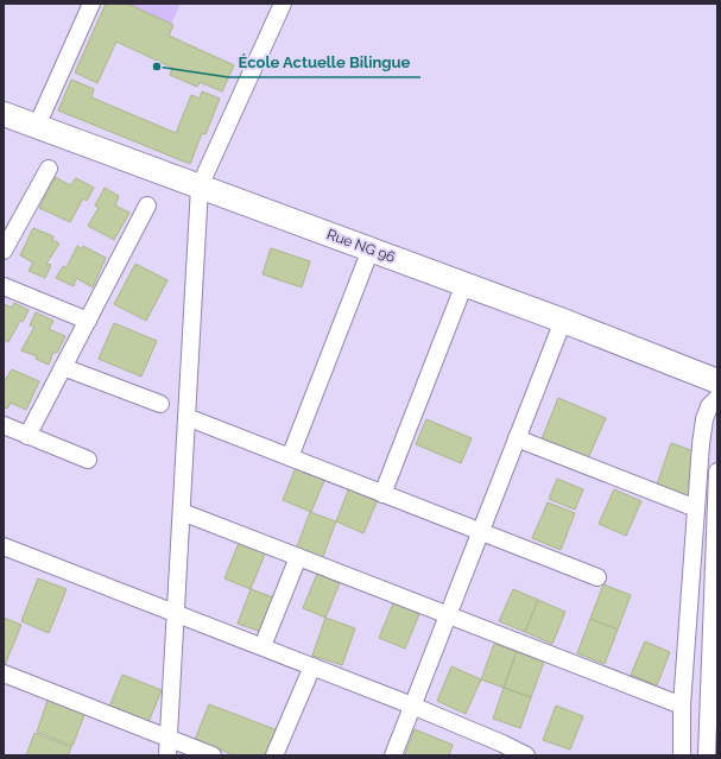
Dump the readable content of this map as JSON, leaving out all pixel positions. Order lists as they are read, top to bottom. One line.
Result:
{"streets":{"street":["Rue NG 96"]},"places":["École Actuelle Bilingue"]}
